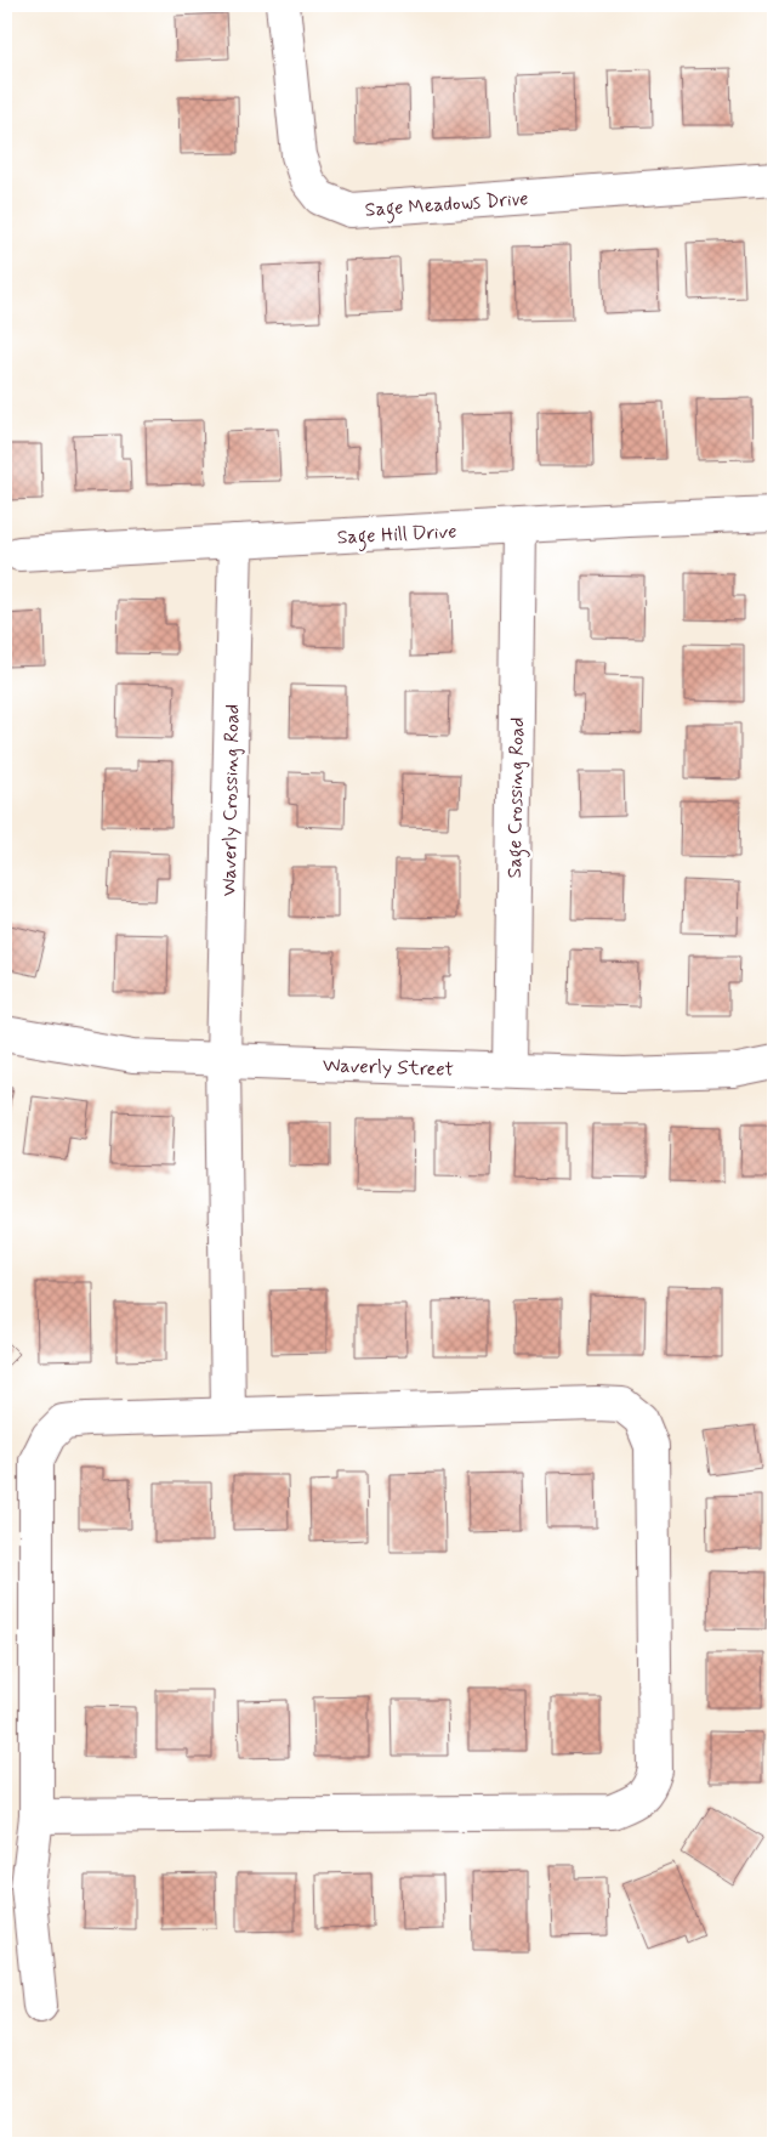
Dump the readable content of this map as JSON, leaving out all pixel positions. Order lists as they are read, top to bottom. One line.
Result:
{"streets":{"street":["Sage Meadows Drive","Sage Hill Drive","Sage Crossing Road","Waverly Crossing Road","Waverly Street"]},"crossings":[["Sage Hill Drive","Sage Crossing Road"],["Sage Hill Drive","Waverly Crossing Road"],["Sage Crossing Road","Waverly Street"],["Waverly Crossing Road","Waverly Street"]]}
